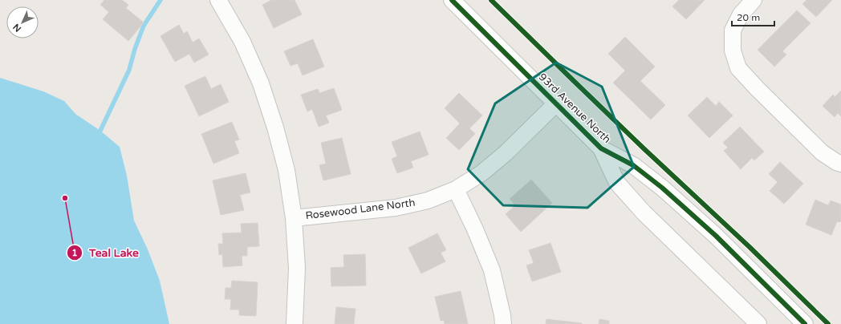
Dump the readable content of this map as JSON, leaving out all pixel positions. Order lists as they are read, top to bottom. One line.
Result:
{"streets":{"street":["93rd Avenue North","Rosewood Lane North"]},"crossings":[["93rd Avenue North","Rosewood Lane North"]],"places":["Teal Lake"],"scale_bar":"20 m","north":"bottom left"}
